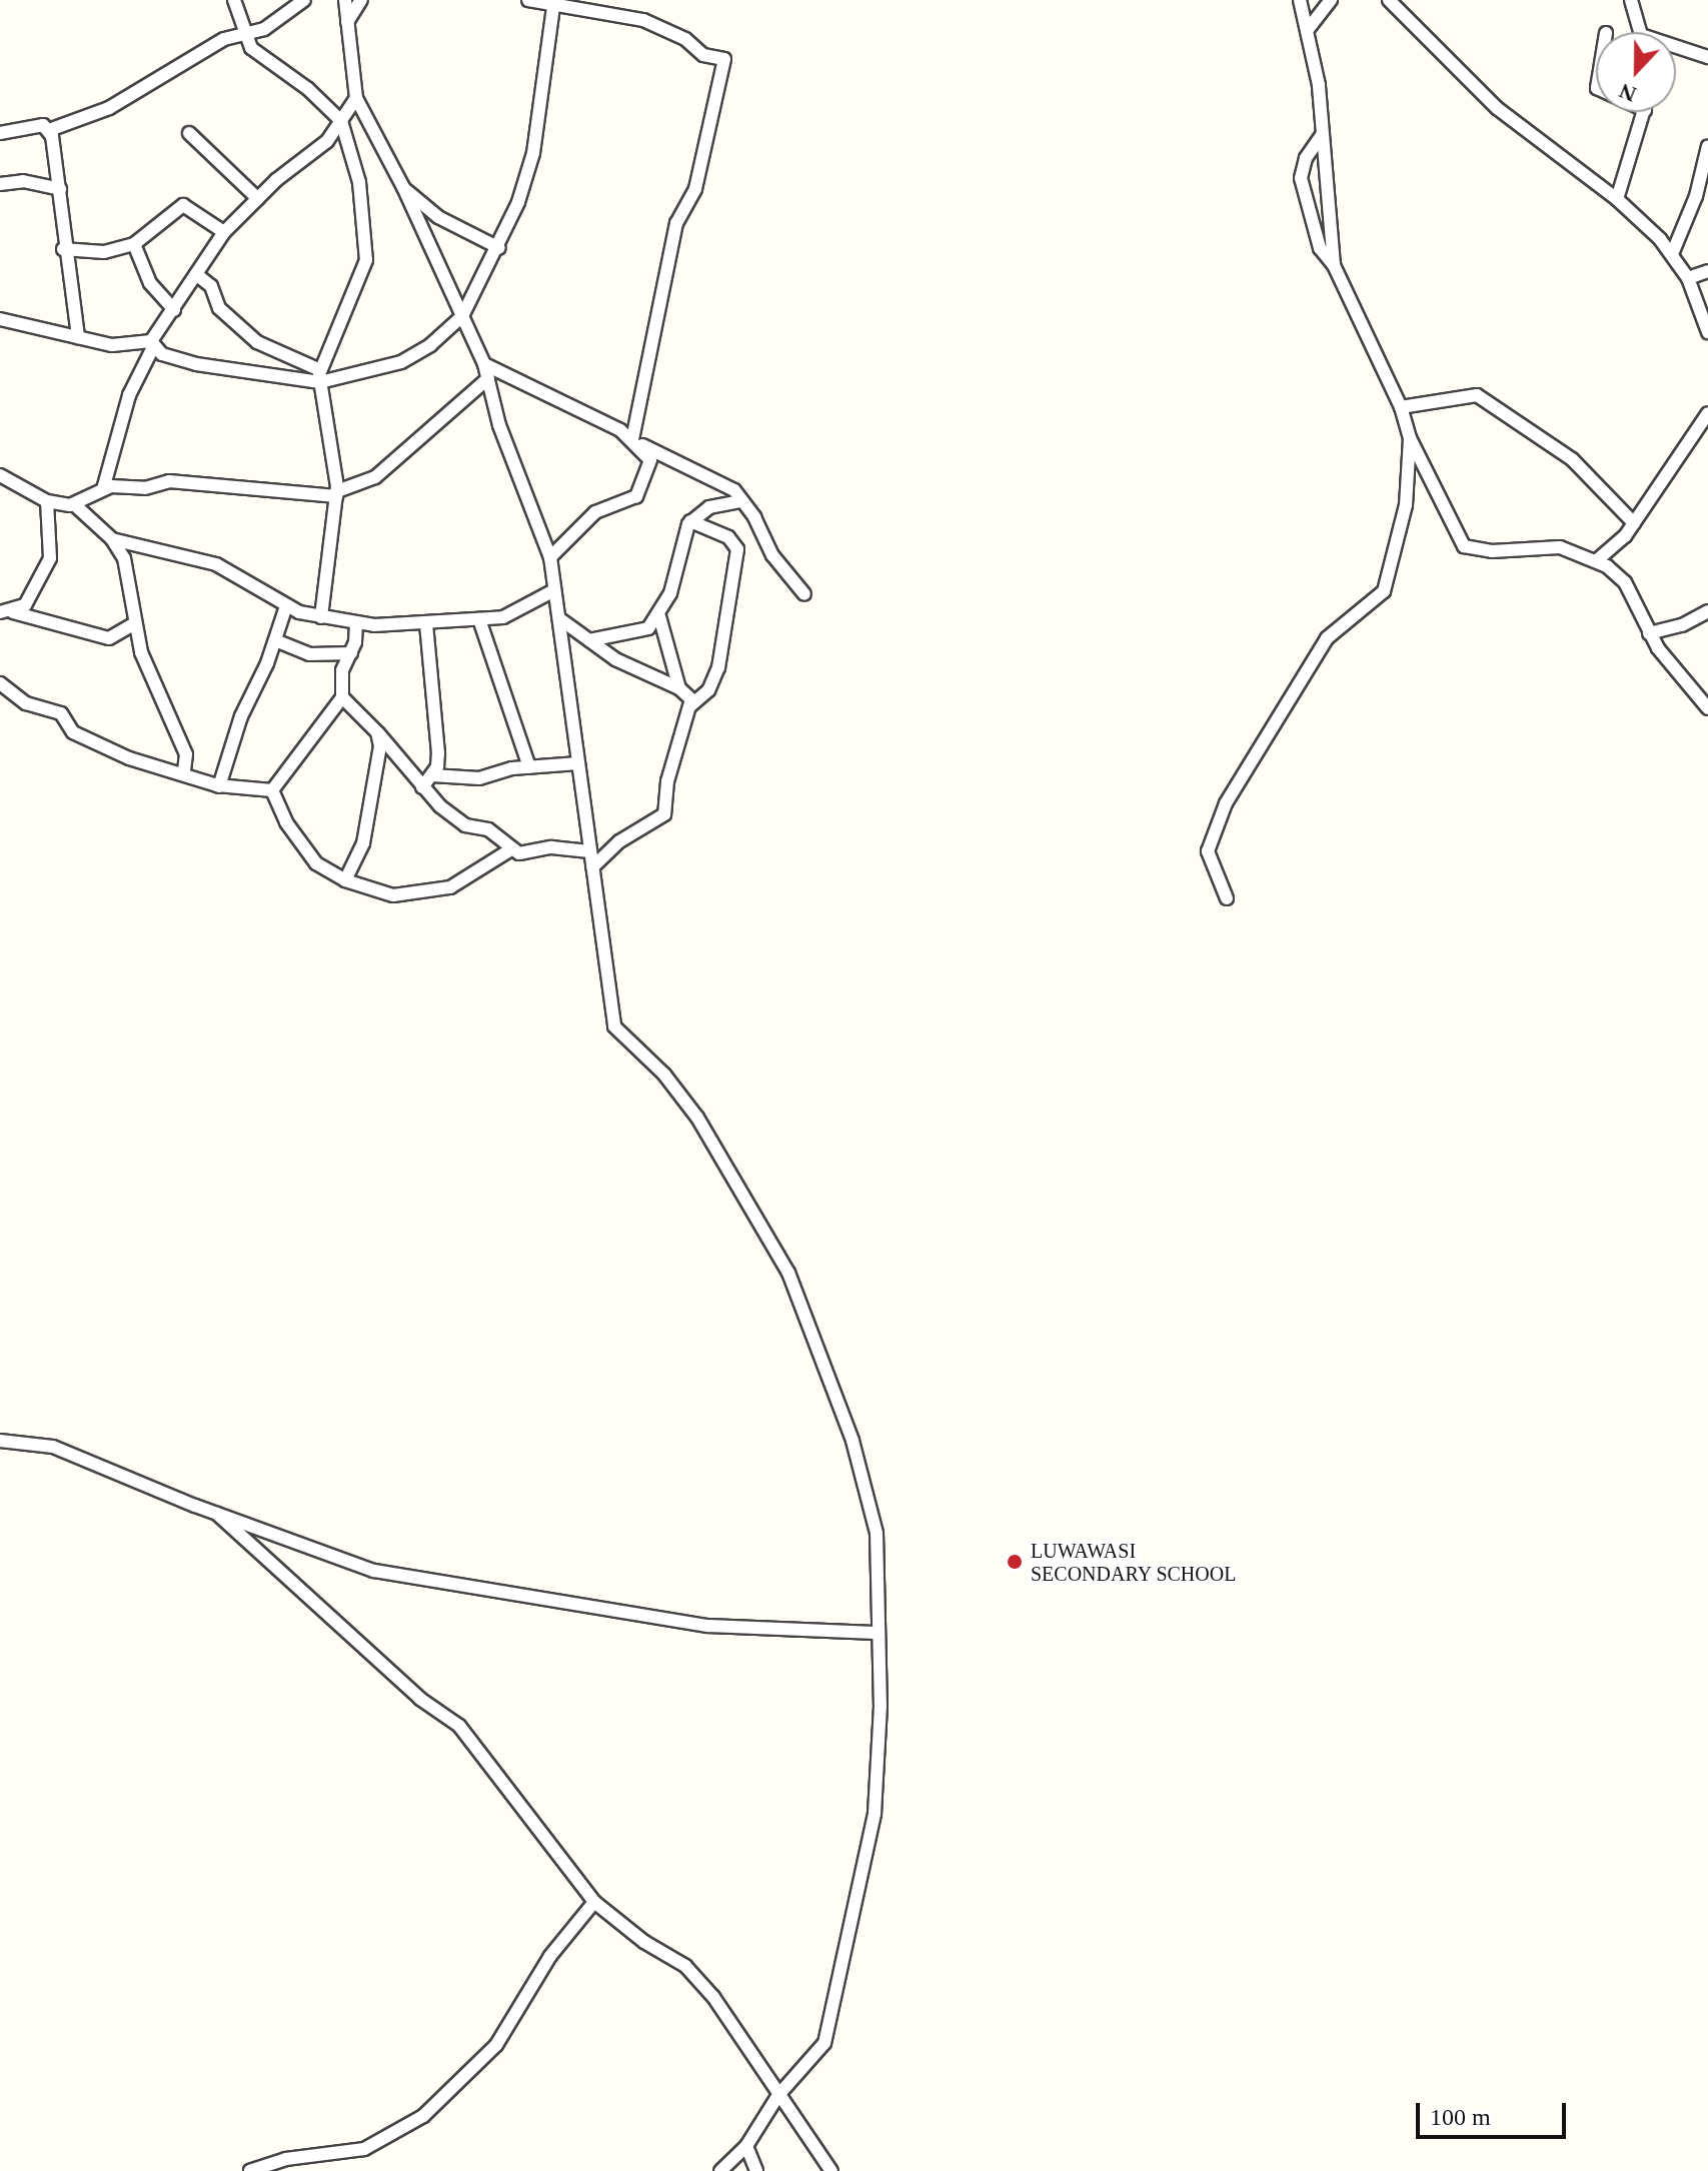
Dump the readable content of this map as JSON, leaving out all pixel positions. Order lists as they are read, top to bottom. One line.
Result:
{"places":["LUWAWASI SECONDARY SCHOOL"],"scale_bar":"100 m","north":"bottom"}
